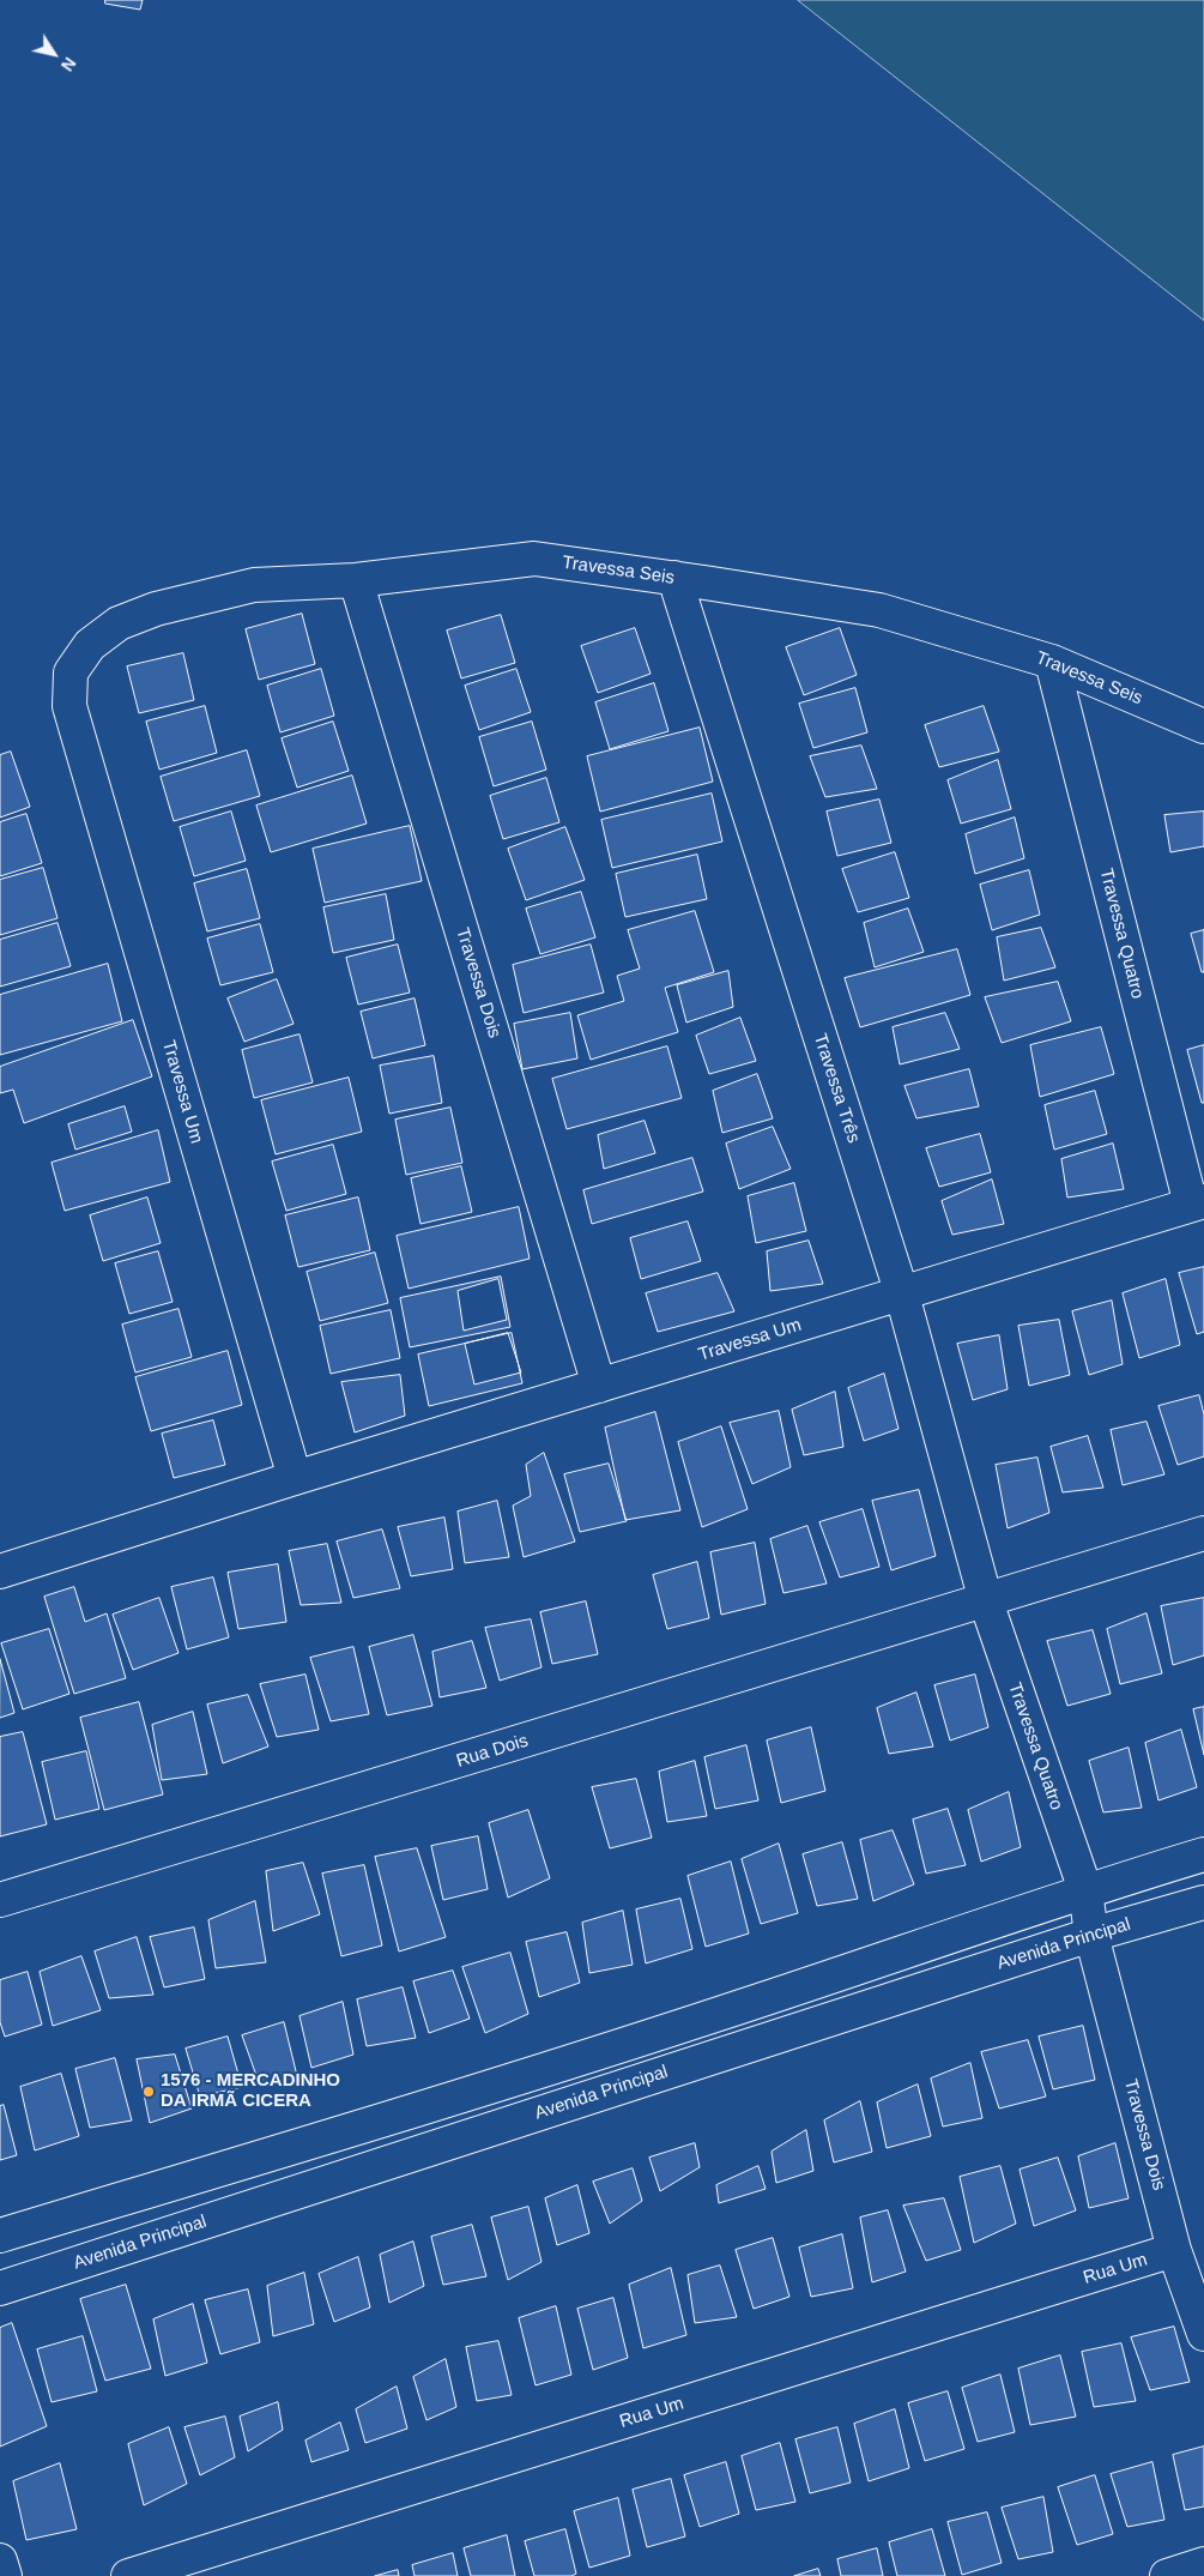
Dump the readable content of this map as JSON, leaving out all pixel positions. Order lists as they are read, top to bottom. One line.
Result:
{"streets":{"street":["Travessa Seis","Travessa Quatro","Travessa Dois","Travessa Três","Travessa Um","Rua Dois","Avenida Principal","Rua Um"]},"crossings":[["Travessa Seis","Travessa Quatro"],["Travessa Seis","Travessa Dois"],["Travessa Seis","Travessa Três"],["Travessa Seis","Travessa Um"],["Travessa Quatro","Travessa Dois"],["Travessa Quatro","Travessa Três"],["Travessa Quatro","Travessa Um"],["Travessa Quatro","Rua Dois"],["Travessa Quatro","Avenida Principal"],["Travessa Dois","Travessa Um"],["Travessa Dois","Avenida Principal"],["Travessa Dois","Rua Um"],["Travessa Três","Travessa Um"],["Travessa Três","Rua Dois"]],"places":["1576 - MERCADINHO DA IRMÃ CICERA"],"north":"bottom right"}
